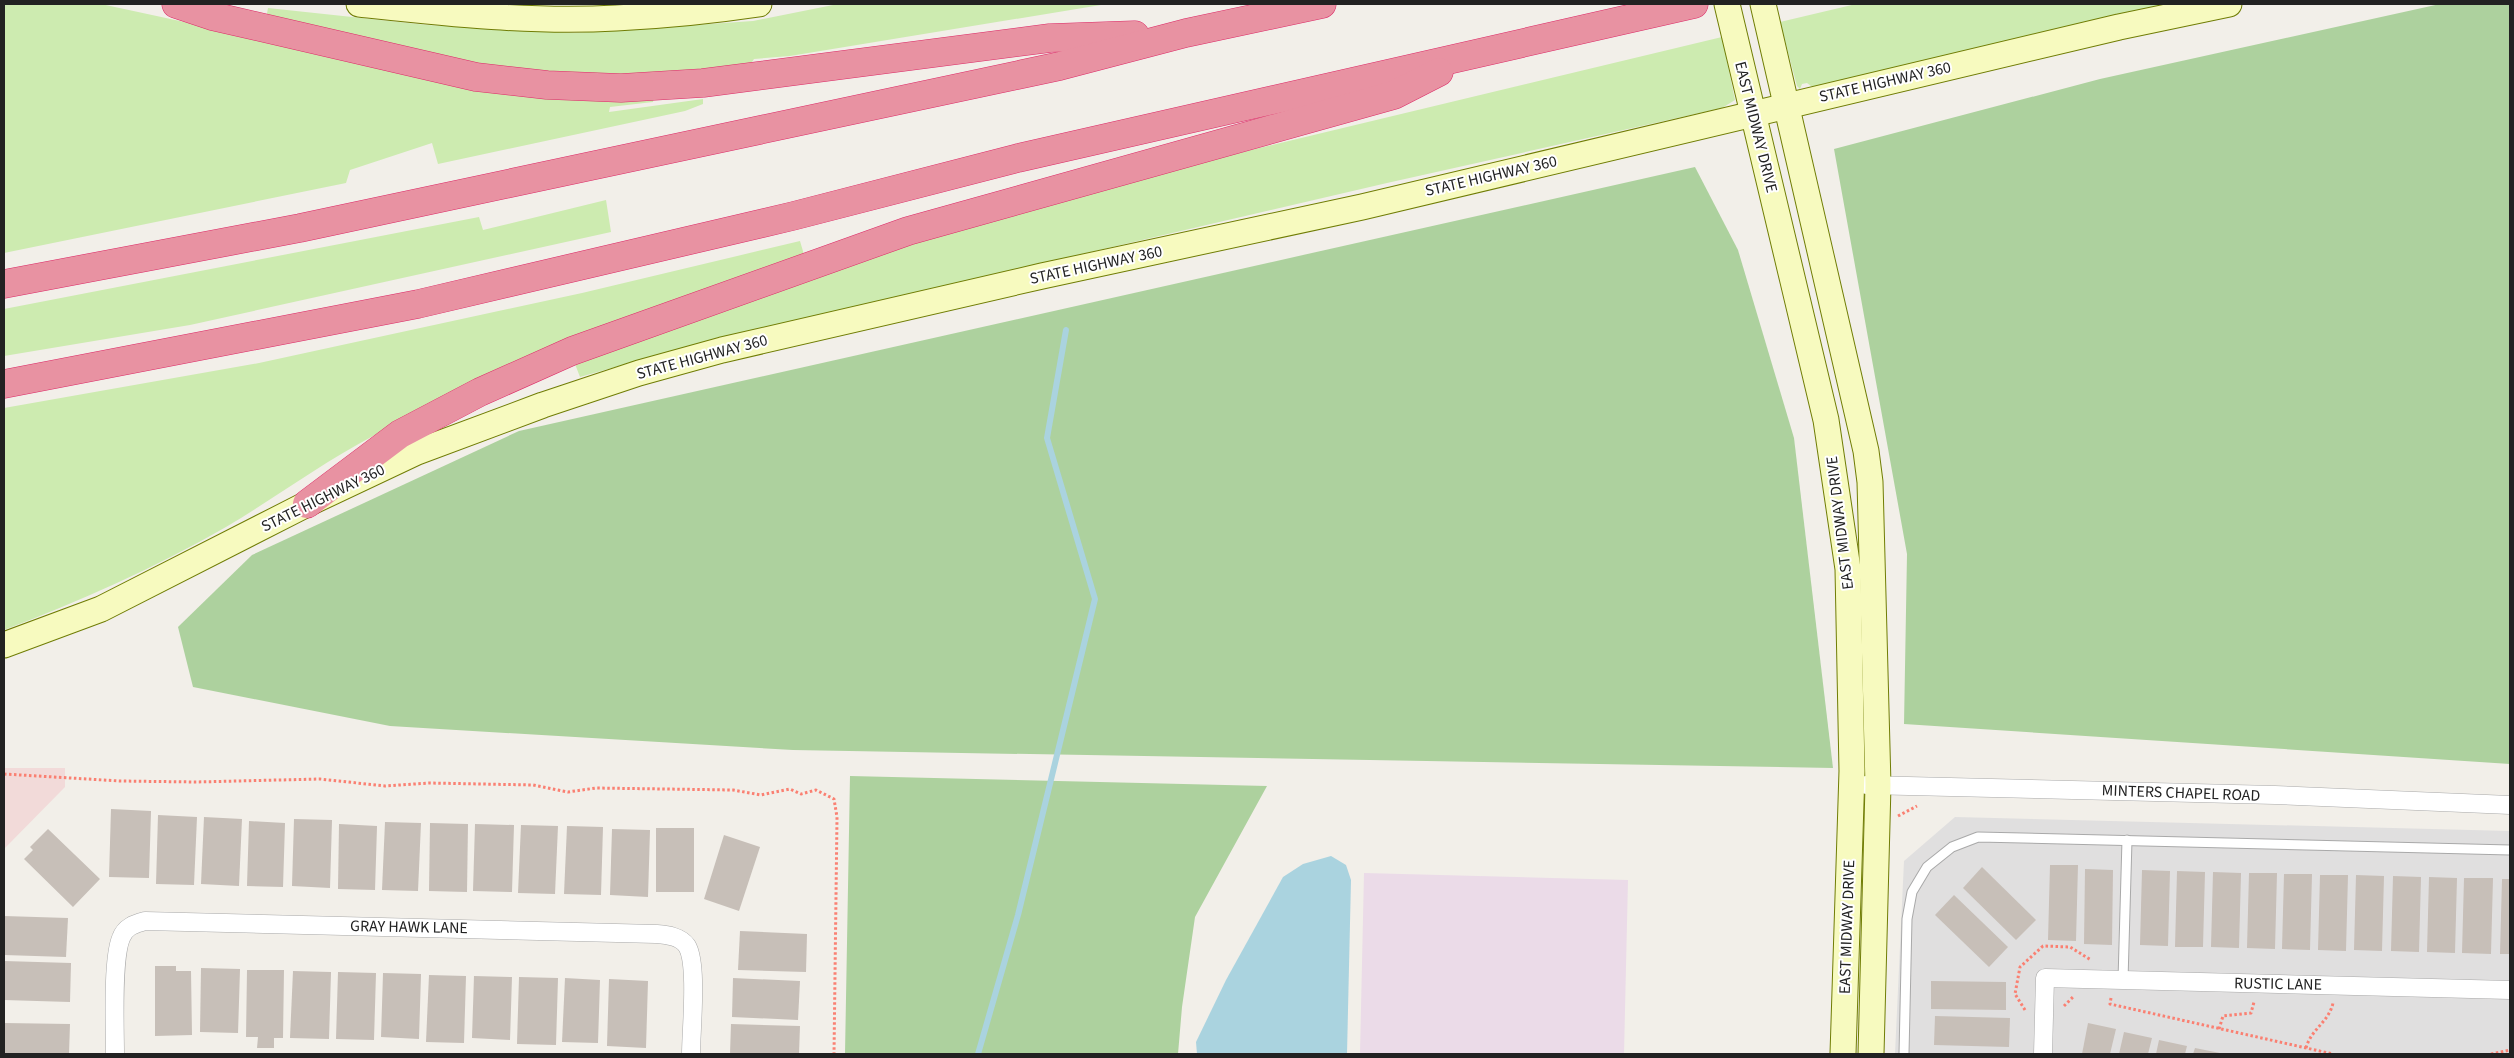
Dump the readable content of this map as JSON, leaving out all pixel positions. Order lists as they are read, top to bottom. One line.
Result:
{"streets":{"main road":["STATE HIGHWAY 360","EAST MIDWAY DRIVE"],"street":["MINTERS CHAPEL ROAD","GRAY HAWK LANE","RUSTIC LANE"]},"crossings":[["STATE HIGHWAY 360","EAST MIDWAY DRIVE"],["EAST MIDWAY DRIVE","MINTERS CHAPEL ROAD"]]}
